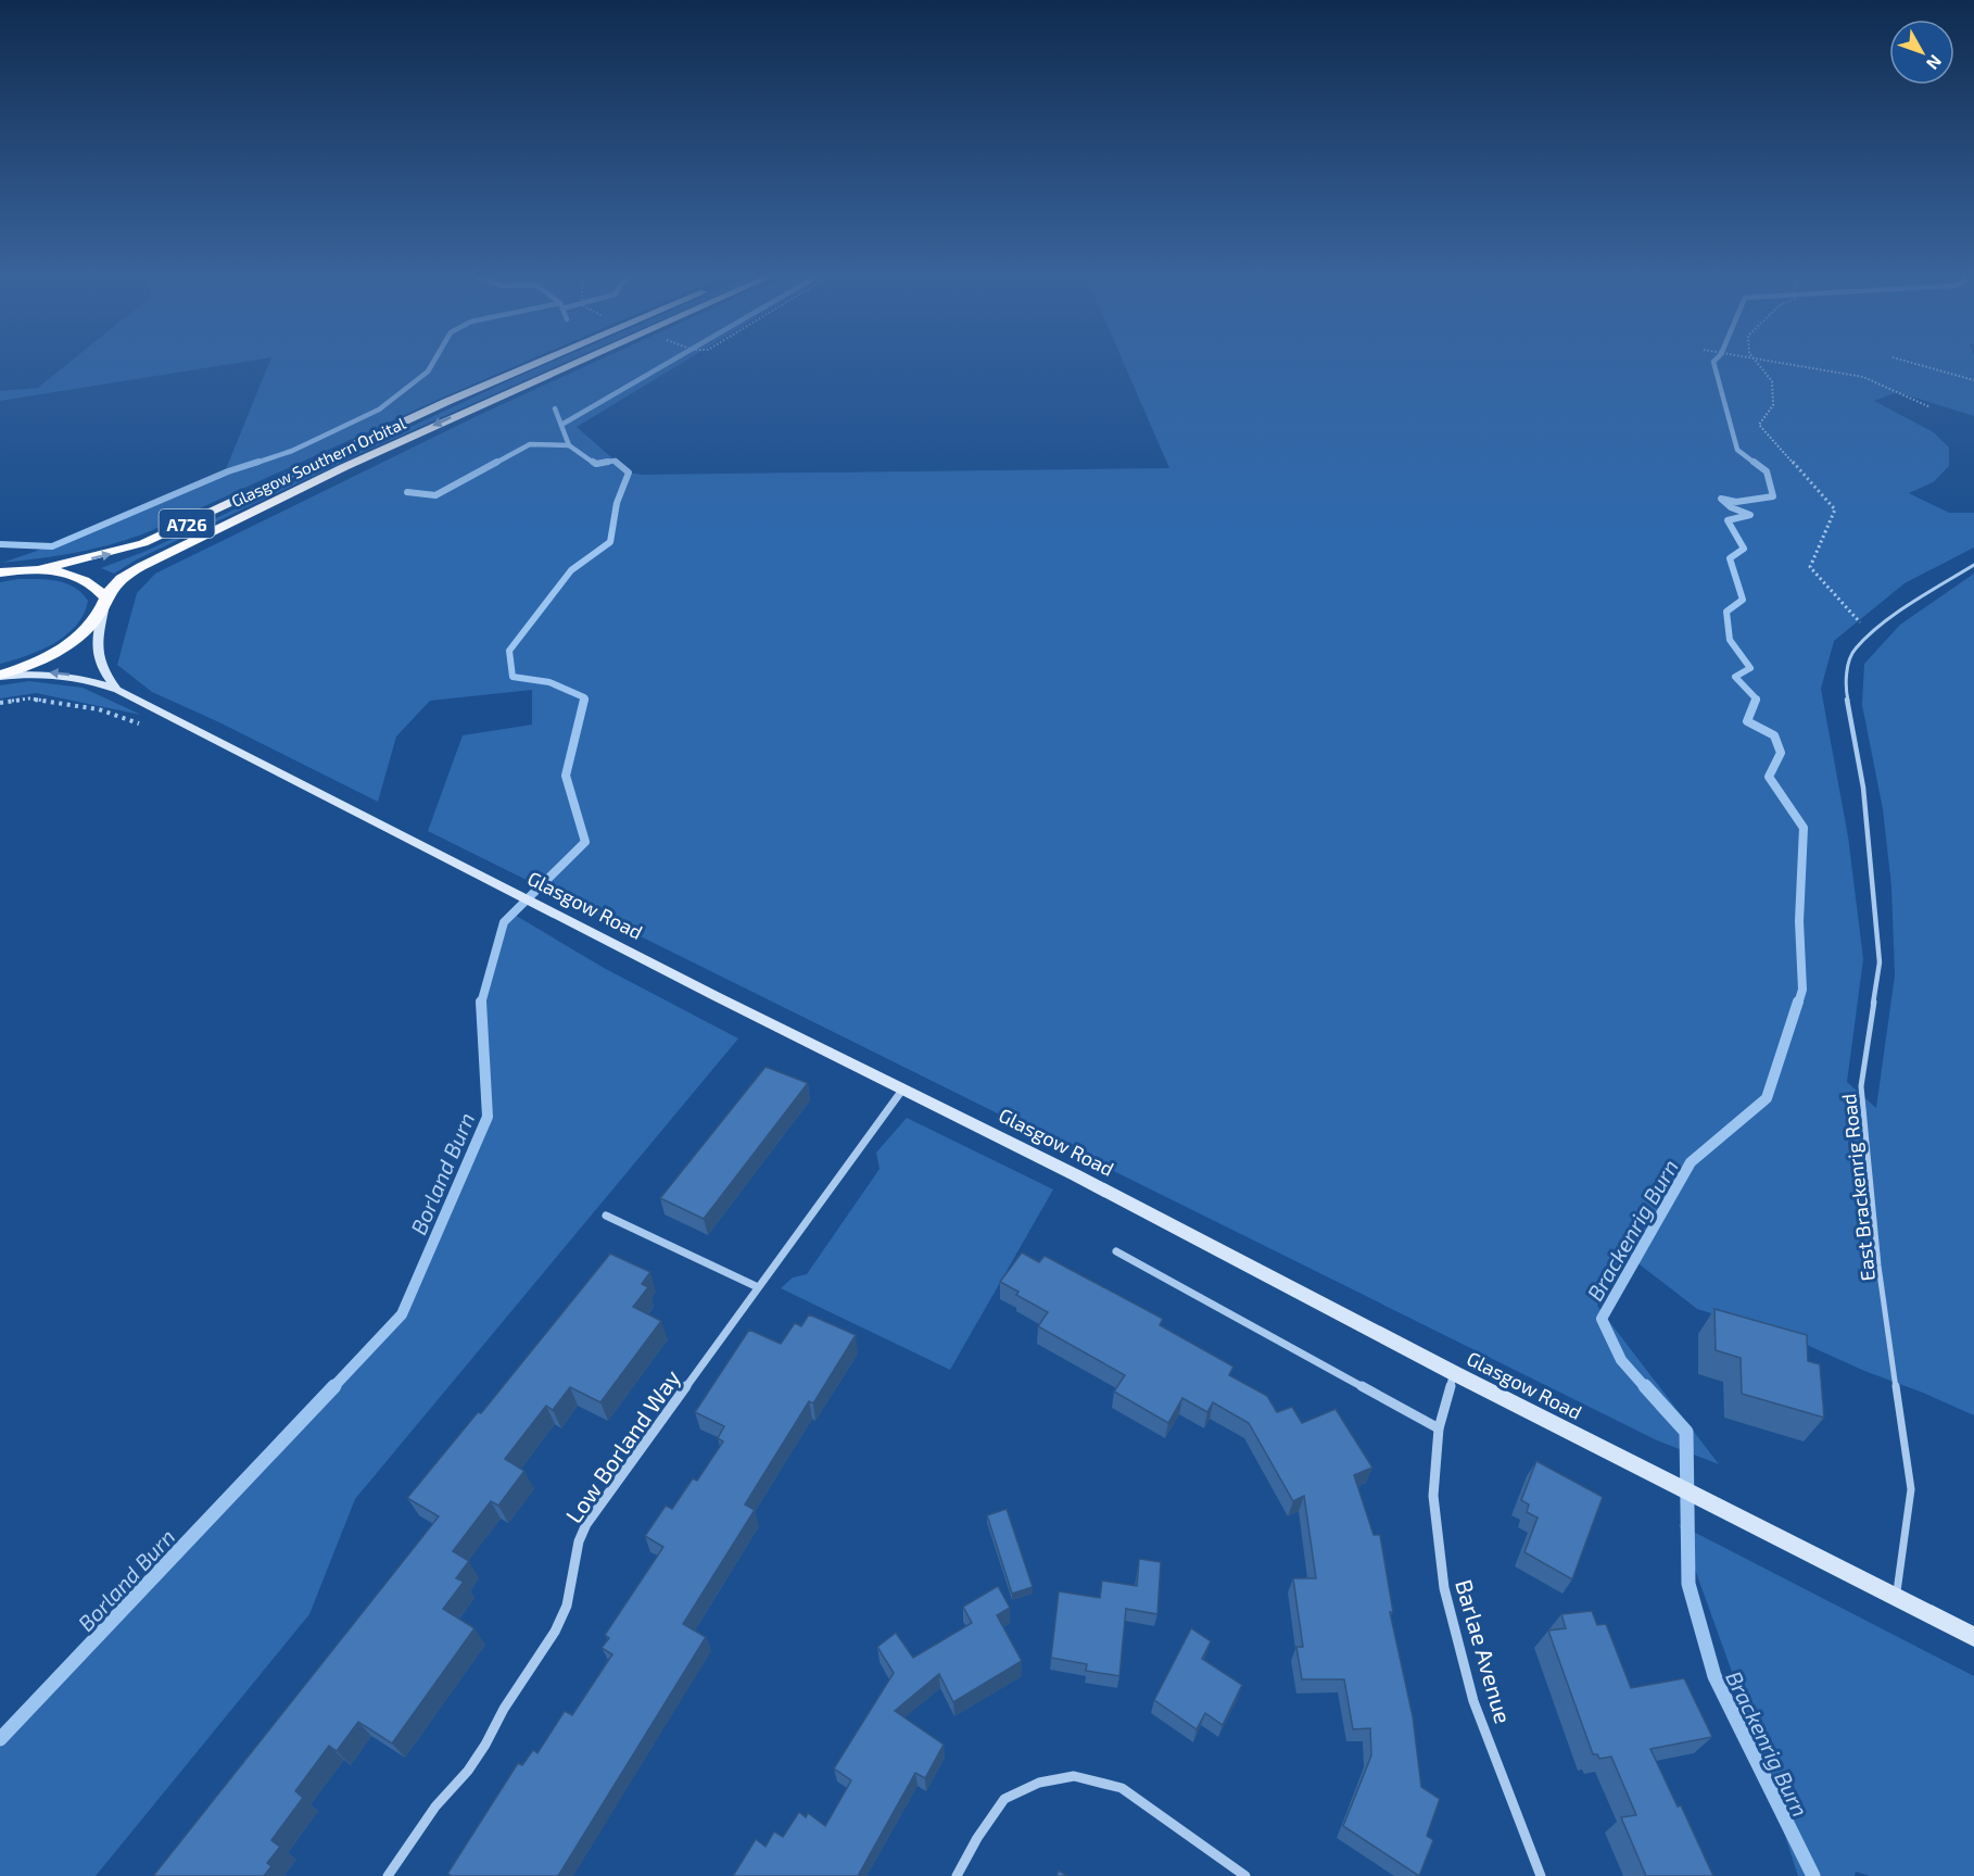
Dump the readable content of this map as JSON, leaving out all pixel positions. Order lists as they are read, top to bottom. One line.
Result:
{"streets":{"highway":["Glasgow Southern Orbital","A726"],"main road":["Glasgow Road"],"street":["Low Borland Way","Barlae Avenue"],"lane":["East Brackenrig Road"]},"crossings":[["Glasgow Southern Orbital","A726"],["Glasgow Southern Orbital","Glasgow Road"],["A726","Glasgow Road"],["Glasgow Road","East Brackenrig Road"],["Glasgow Road","Low Borland Way"],["Glasgow Road","Barlae Avenue"]],"water":["Borland Burn","Brackenrig Burn"],"north":"bottom right"}
